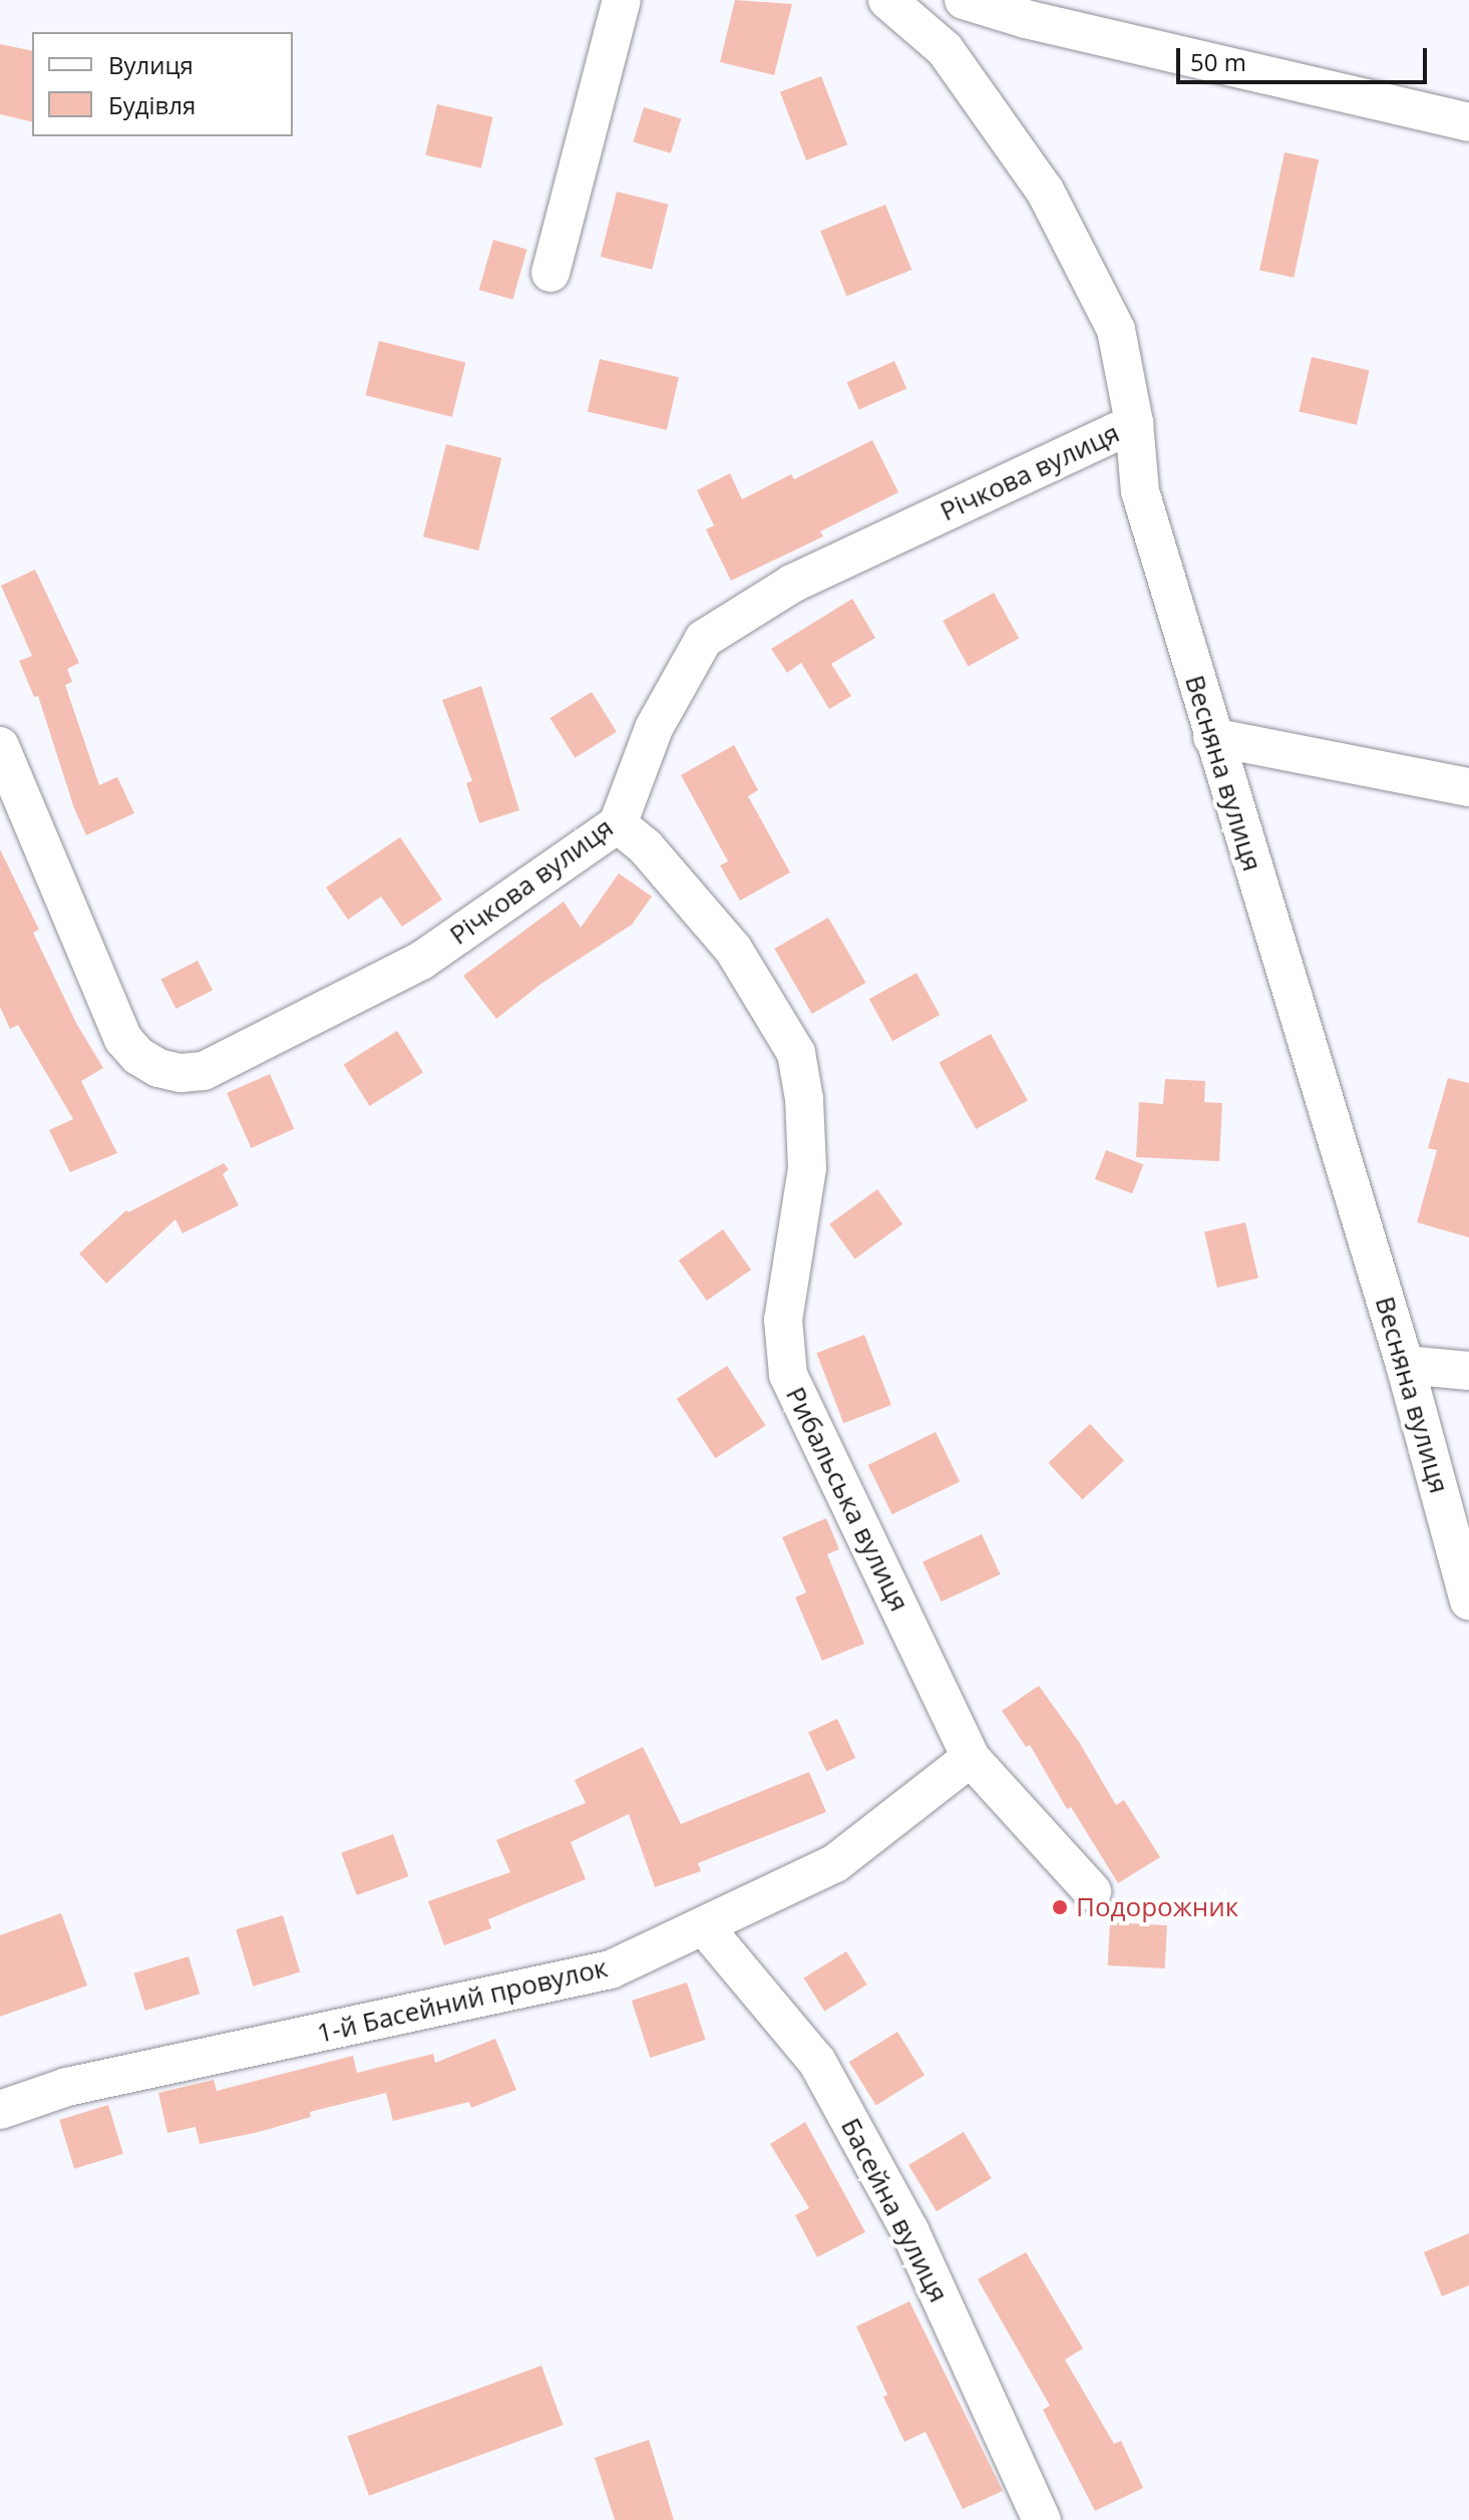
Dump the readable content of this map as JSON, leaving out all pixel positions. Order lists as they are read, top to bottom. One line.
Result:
{"streets":{"street":["Річкова вулиця","Весняна вулиця","Рибальська вулиця","1-й Басейний провулок","Басейна вулиця"]},"crossings":[["Річкова вулиця","Весняна вулиця"],["Річкова вулиця","Рибальська вулиця"],["Рибальська вулиця","1-й Басейний провулок"],["1-й Басейний провулок","Басейна вулиця"]],"places":["Подорожник"],"legend":["Вулиця","Будівля"],"scale_bar":"50 m"}
